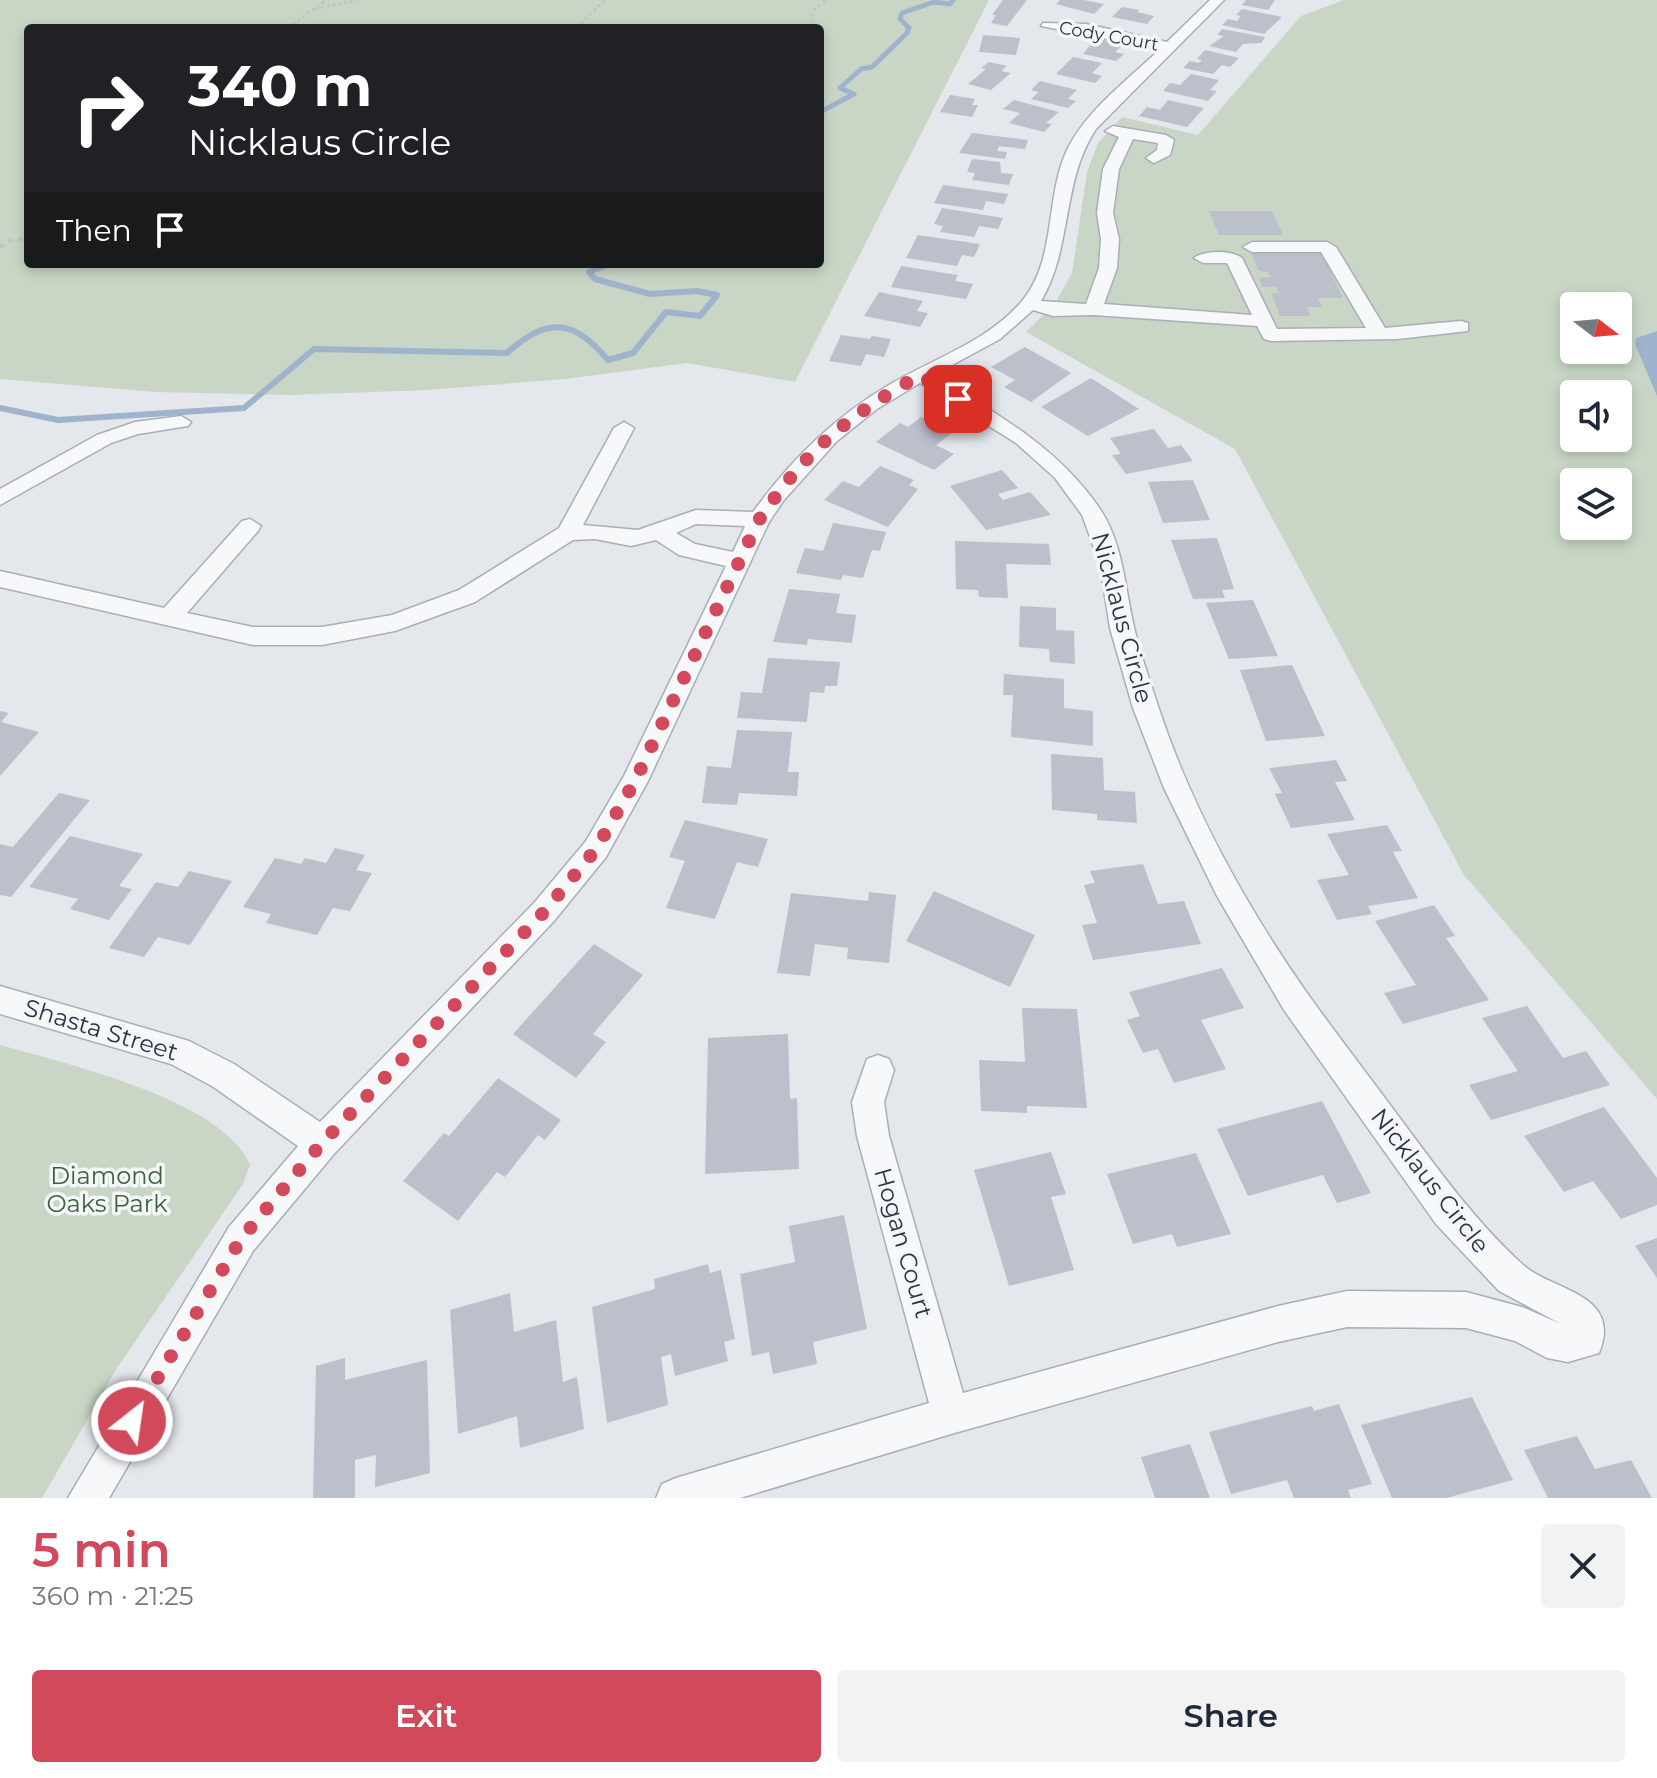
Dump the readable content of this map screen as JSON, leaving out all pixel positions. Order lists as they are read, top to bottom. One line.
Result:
{"streets":{"street":["Cody Court","Nicklaus Circle","Shasta Street","Hogan Court"]},"crossings":[["Nicklaus Circle","Hogan Court"]],"parks":["Diamond Oaks Park"],"north":"right","page":{"turn":["340 m","Nicklaus Circle"],"then":"Then","heading":["5 min","360 m · 21:25"],"buttons":["Exit","Share"]}}
